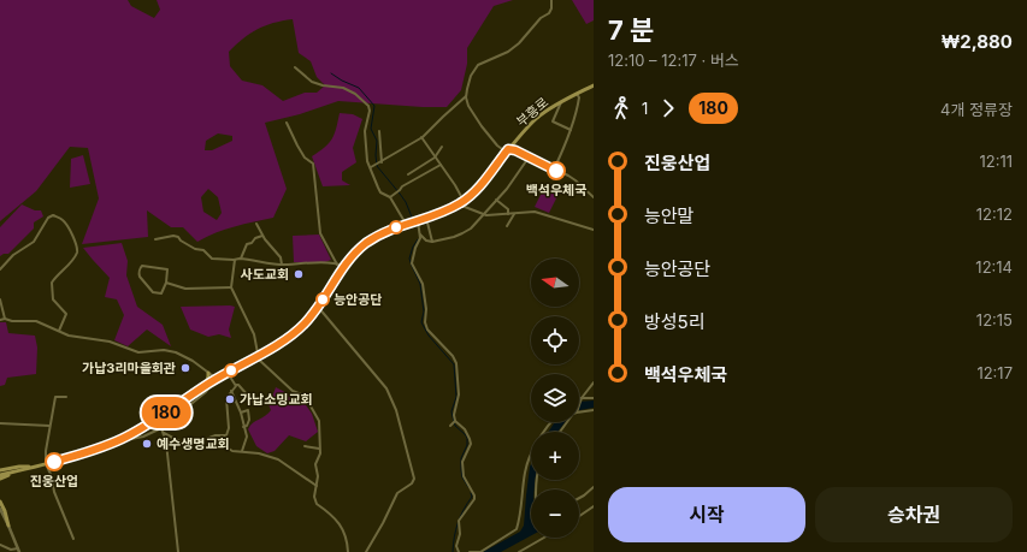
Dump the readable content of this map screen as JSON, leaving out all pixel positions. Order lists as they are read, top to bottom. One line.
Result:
{"streets":{"main road":["부흥로"]},"places":["백석우체국","사도교회","능안공단","가납3리마을회관","가납소밍교회","예수생명교회","진웅산업"],"lines":["bus line 180"],"north":"left","page":{"on_map":"180","heading":["7 분","12:10 – 12:17 · 버스","₩2,880"],"legs":["1","180","4개 정류장"],"list":[{"name":"진웅산업","value":"12:11"},{"name":"능안말","value":"12:12"},{"name":"능안공단","value":"12:14"},{"name":"방성5리","value":"12:15"},{"name":"백석우체국","value":"12:17"}],"map_buttons":["+","−"],"buttons":["시작","승차권"]}}
